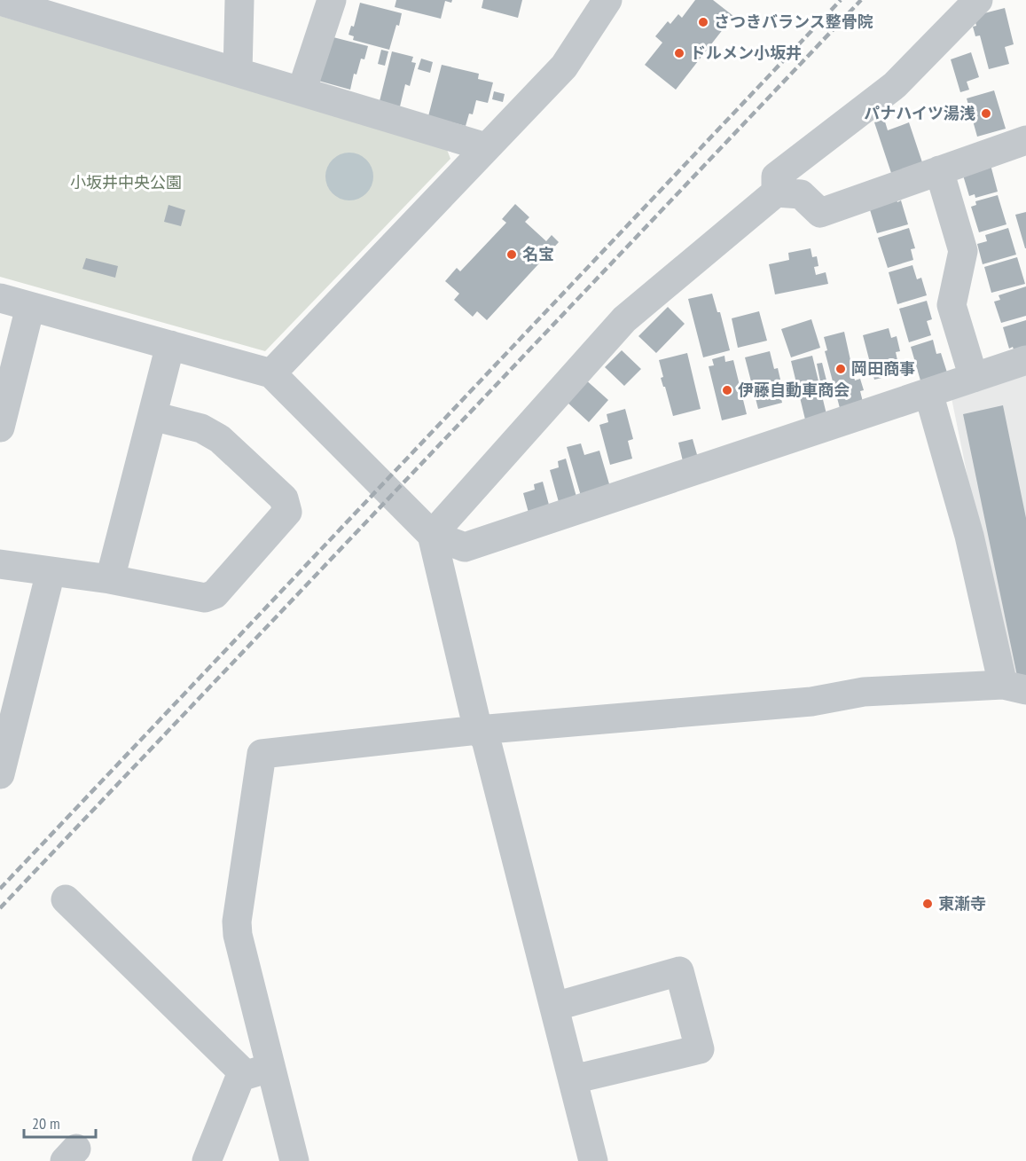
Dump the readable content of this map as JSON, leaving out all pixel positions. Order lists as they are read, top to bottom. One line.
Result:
{"parks":["小坂井中央公園"],"places":["さつきバランス整骨院","ドルメン小坂井","パナハイツ湯浅","名宝","岡田商事","伊藤自動車商会","東漸寺"],"scale_bar":"20 m"}
